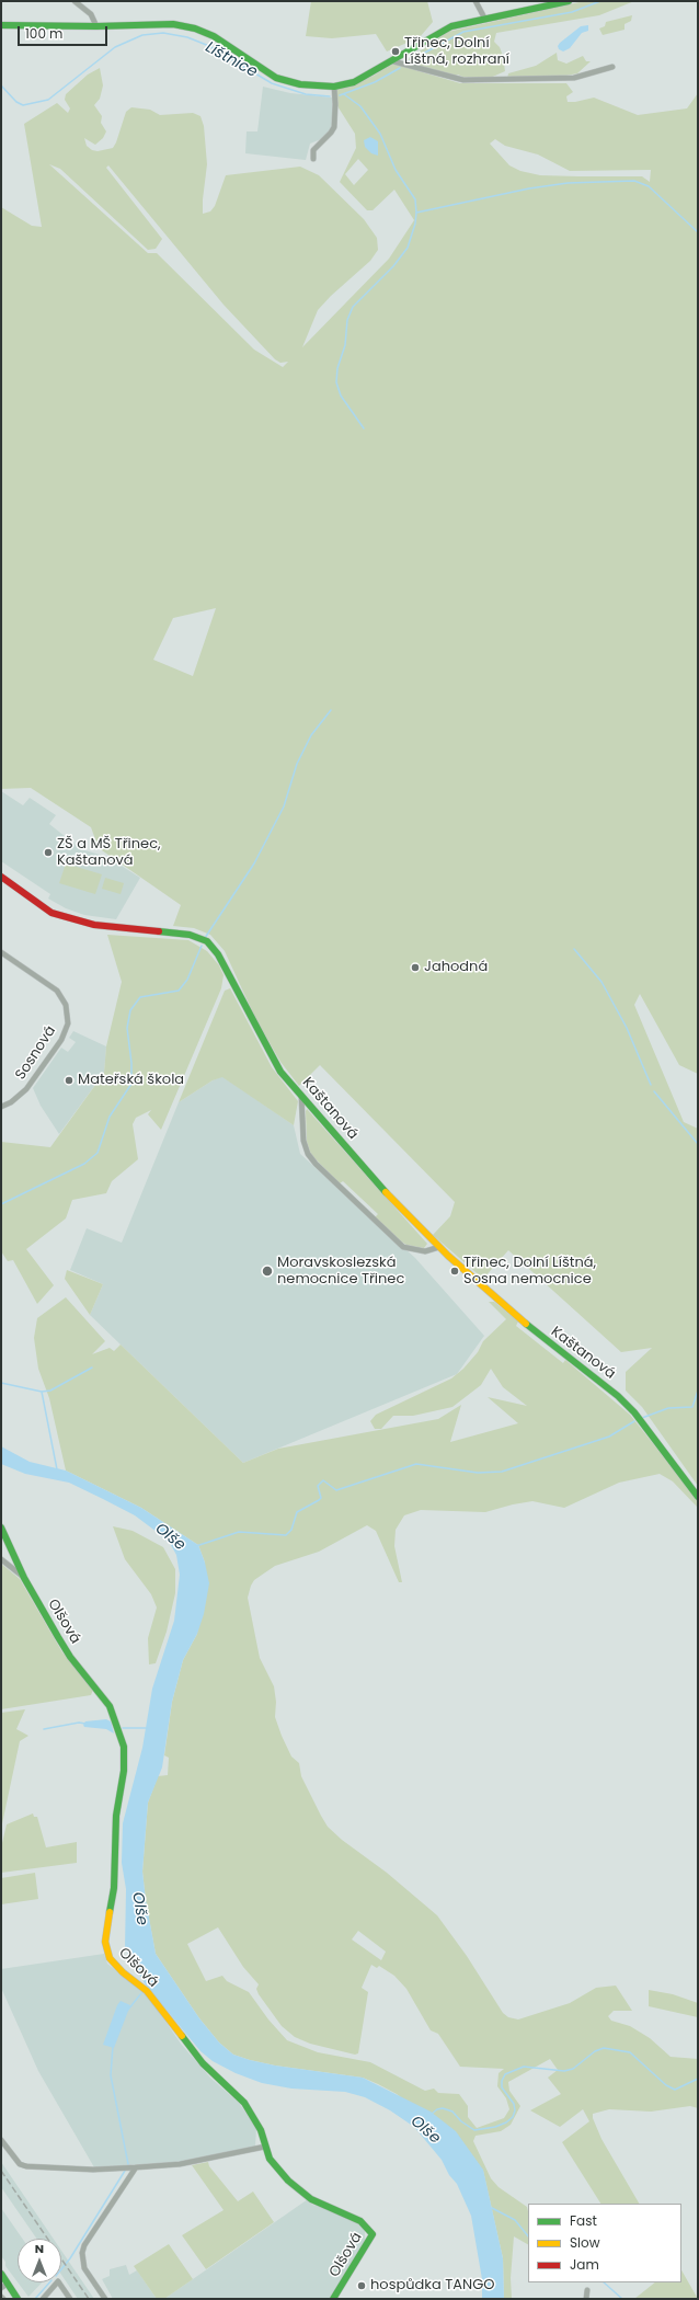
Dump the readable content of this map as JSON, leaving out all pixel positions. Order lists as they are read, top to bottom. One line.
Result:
{"streets":{"street":["Sosnová","Kaštanová","Olšová"]},"water":["Líštnice","Olše"],"places":["Třinec, Dolní Líštná, rozhraní","ZŠ a MŠ Třinec, Kaštanová","Jahodná","Mateřská škola","Moravskoslezská nemocnice Třinec","Třinec, Dolní Líštná, Sosna nemocnice","hospůdka TANGO"],"legend":["Fast","Slow","Jam"],"scale_bar":"100 m","north":"top"}
